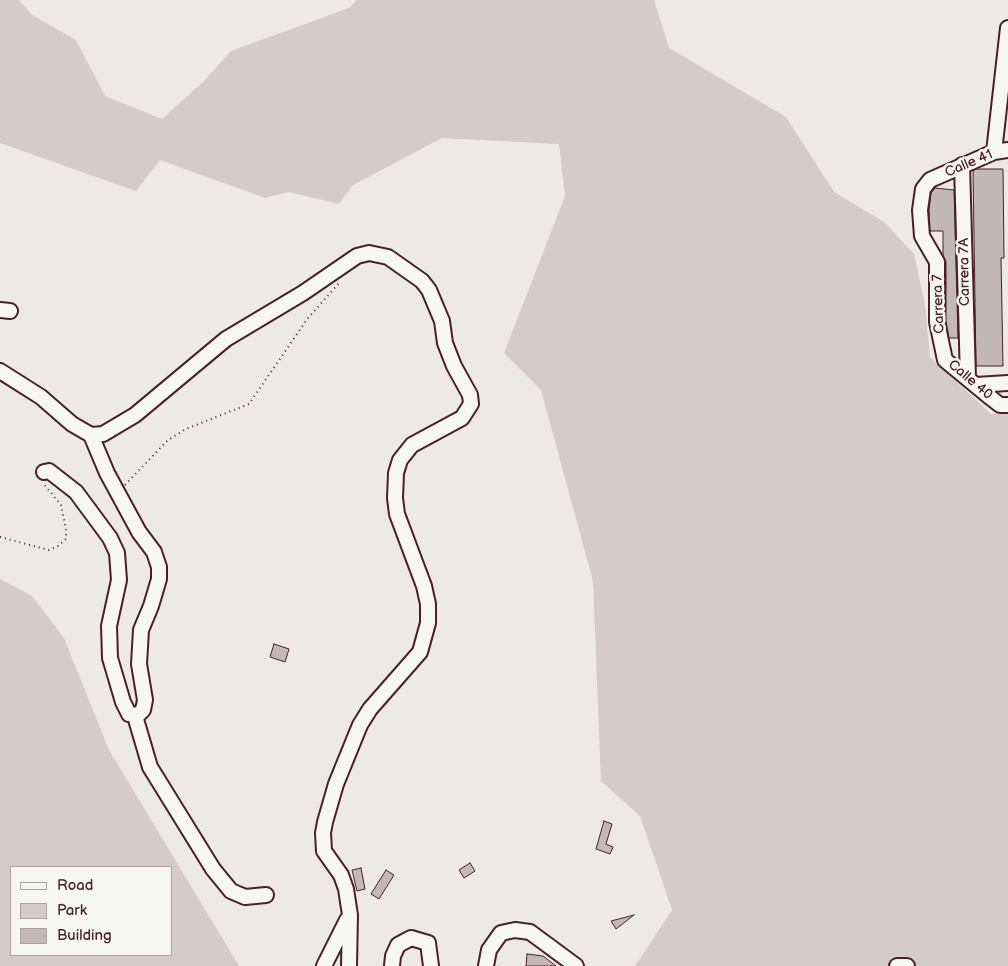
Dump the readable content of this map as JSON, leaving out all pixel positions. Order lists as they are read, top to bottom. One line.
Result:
{"streets":{"street":["Calle 41","Carrera 7A","Carrera 7","Calle 40"]},"crossings":[["Calle 41","Carrera 7A"],["Calle 41","Carrera 7"],["Carrera 7A","Calle 40"],["Carrera 7","Calle 40"]],"legend":["Road","Park","Building"]}
